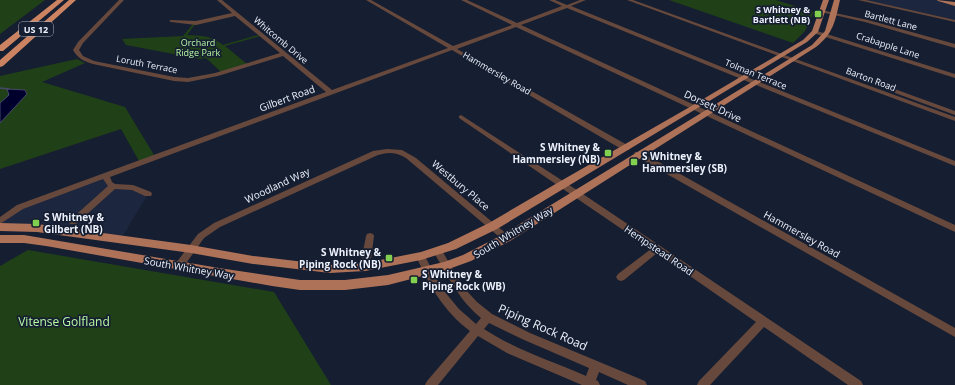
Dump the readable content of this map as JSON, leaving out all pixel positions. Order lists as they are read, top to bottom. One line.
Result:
{"streets":{"highway":["US 12"],"main road":["South Whitney Way"],"street":["Bartlett Lane","Whitcomb Drive","Crabapple Lane","Loruth Terrace","Hammersley Road","Tolman Terrace","Barton Road","Gilbert Road","Dorsett Drive","Woodland Way","Westbury Place","Hempstead Road","Piping Rock Road"]},"crossings":[["Whitcomb Drive","Loruth Terrace"],["Whitcomb Drive","Gilbert Road"],["Crabapple Lane","South Whitney Way"],["Hammersley Road","Gilbert Road"],["Hammersley Road","South Whitney Way"],["Tolman Terrace","Gilbert Road"],["Tolman Terrace","South Whitney Way"],["Barton Road","South Whitney Way"],["Gilbert Road","Dorsett Drive"],["Dorsett Drive","South Whitney Way"],["Woodland Way","Westbury Place"],["Woodland Way","South Whitney Way"],["Westbury Place","South Whitney Way"],["South Whitney Way","Hempstead Road"],["South Whitney Way","Piping Rock Road"]],"parks":["Orchard Ridge Park","Vitense Golfland"],"places":{"transit":["S Whitney & Bartlett (NB)","S Whitney & Hammersley (NB)","S Whitney & Hammersley (SB)","S Whitney & Gilbert (NB)","S Whitney & Piping Rock (NB)","S Whitney & Piping Rock (WB)"]}}
